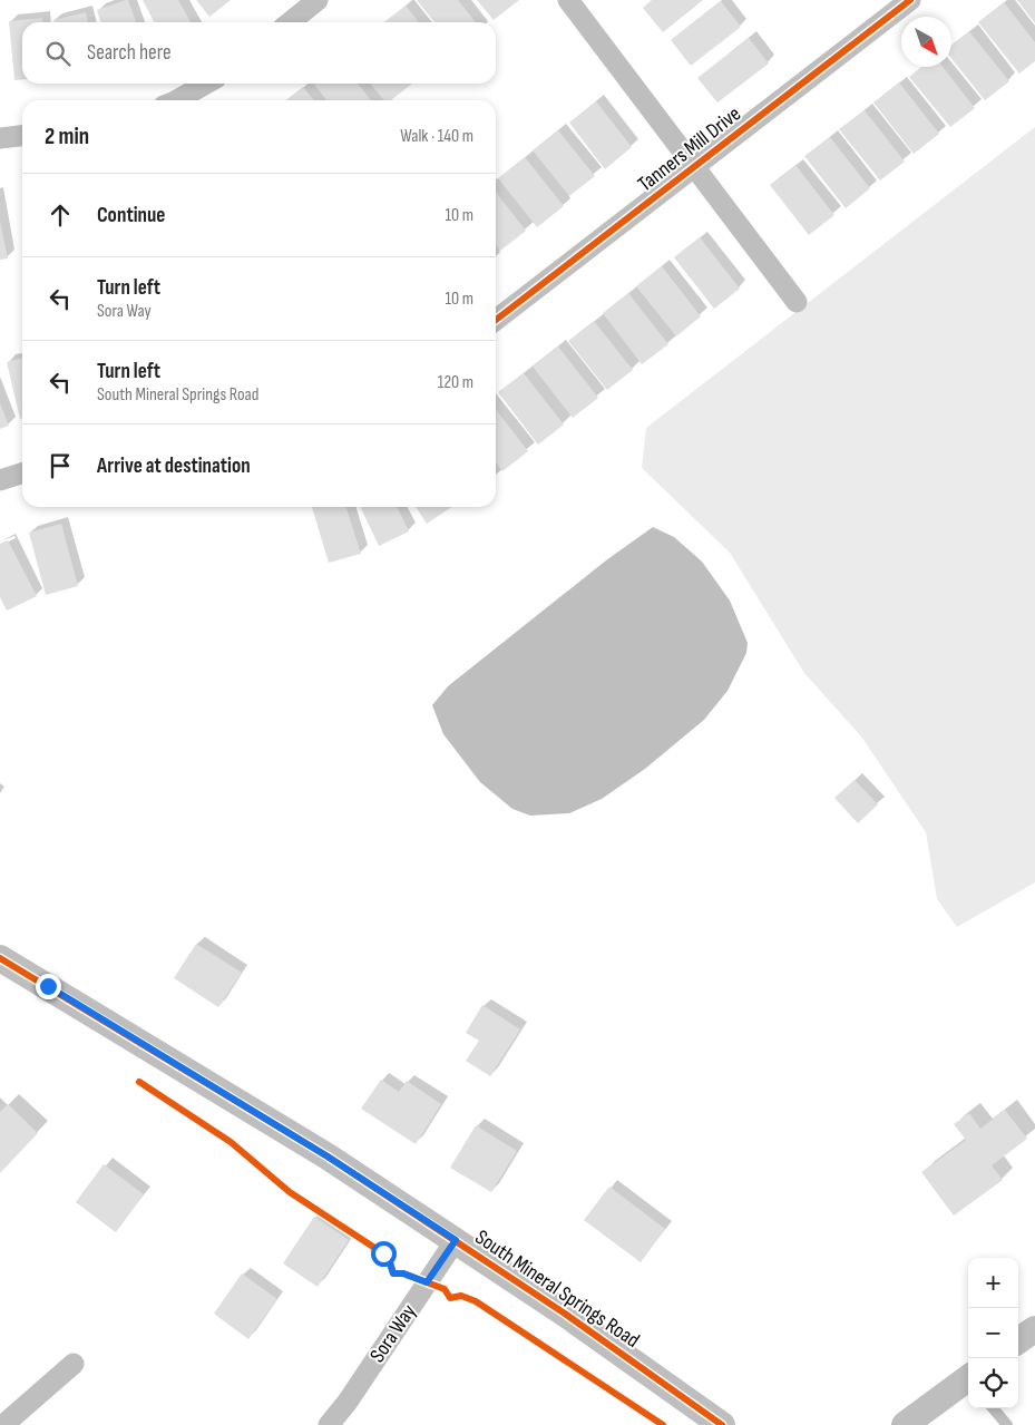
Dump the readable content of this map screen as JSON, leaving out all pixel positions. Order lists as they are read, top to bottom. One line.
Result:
{"streets":{"street":["Tanners Mill Drive","South Mineral Springs Road","Sora Way"]},"crossings":[["South Mineral Springs Road","Sora Way"]],"north":"bottom right","page":{"search":"Search here","heading":["2 min","Walk · 140 m"],"list":[["Continue","10 m"],["Turn left","Sora Way","10 m"],["Turn left","South Mineral Springs Road","120 m"],"Arrive at destination"],"map_buttons":["+","−"]}}
